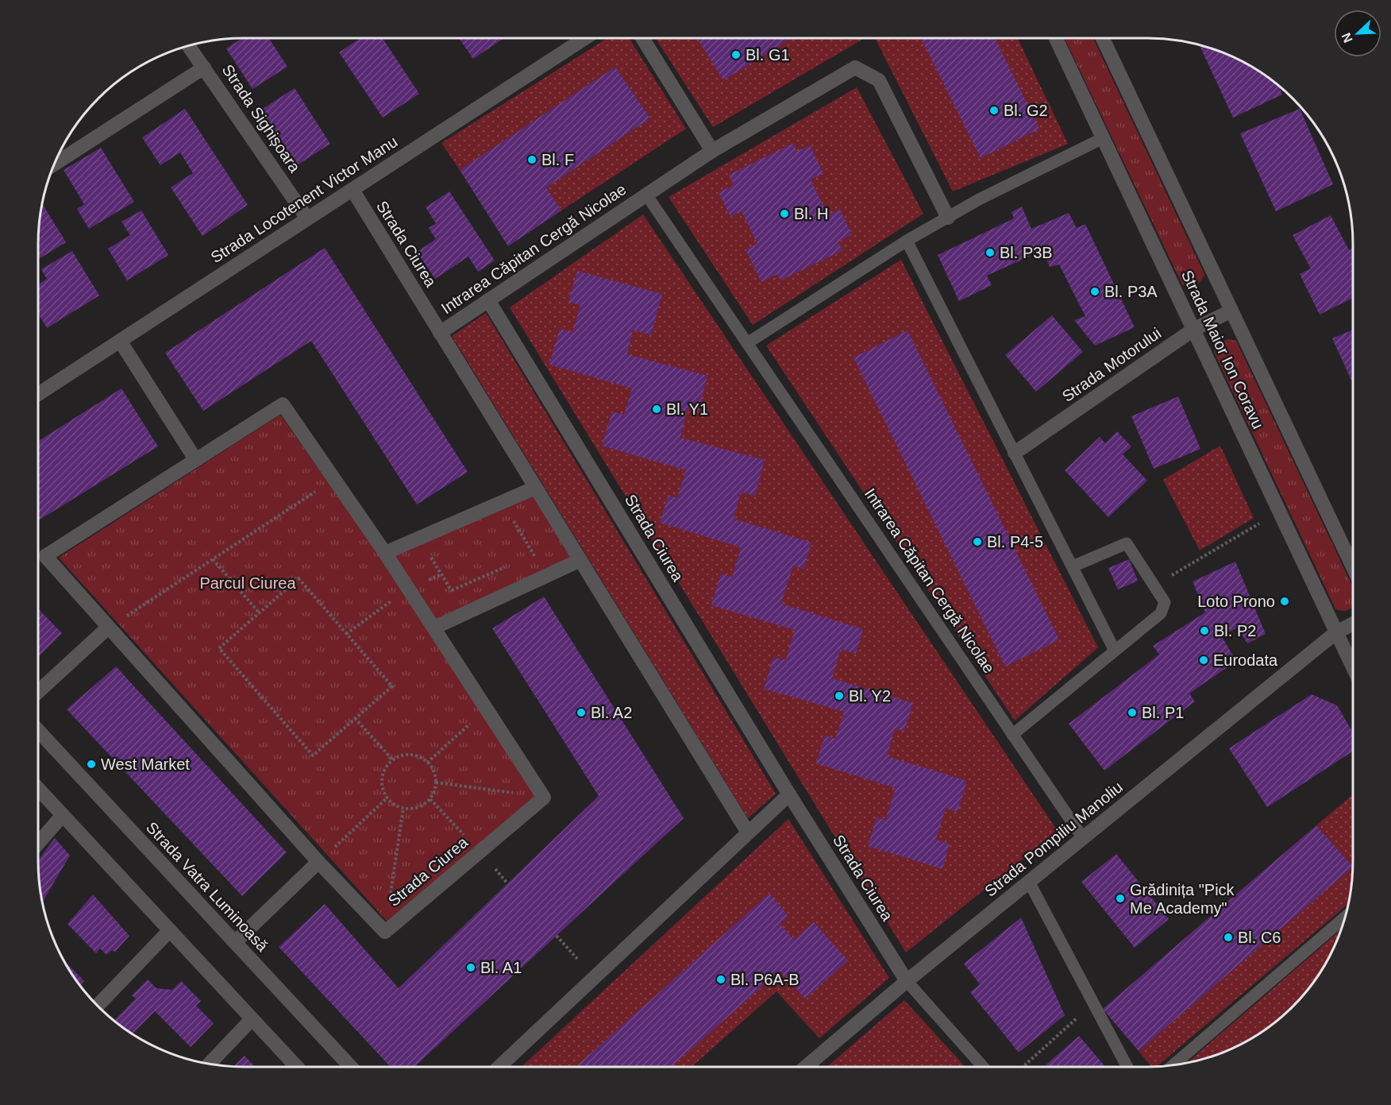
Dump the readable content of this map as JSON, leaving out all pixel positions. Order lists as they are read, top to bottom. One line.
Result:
{"streets":{"street":["Strada Sighișoara","Strada Locotenent Victor Manu","Strada Ciurea","Intrarea Căpitan Cergă Nicolae","Strada Maior Ion Coravu","Strada Motorului","Strada Pompiliu Manoliu","Strada Vatra Luminoasă"]},"crossings":[["Strada Sighișoara","Strada Locotenent Victor Manu"],["Strada Locotenent Victor Manu","Strada Ciurea"],["Strada Ciurea","Intrarea Căpitan Cergă Nicolae"],["Strada Ciurea","Strada Pompiliu Manoliu"],["Intrarea Căpitan Cergă Nicolae","Strada Pompiliu Manoliu"],["Strada Maior Ion Coravu","Strada Motorului"],["Strada Maior Ion Coravu","Strada Pompiliu Manoliu"]],"parks":["Parcul Ciurea"],"places":["Bl. G1","Bl. G2","Bl. F","Bl. H","Bl. P3B","Bl. P3A","Bl. Y1","Bl. P4-5","Loto Prono","Bl. P2","Eurodata","Bl. Y2","Bl. A2","Bl. P1","West Market","Grădinița \"Pick Me Academy\"","Bl. C6","Bl. A1","Bl. P6A-B"],"north":"bottom left"}
